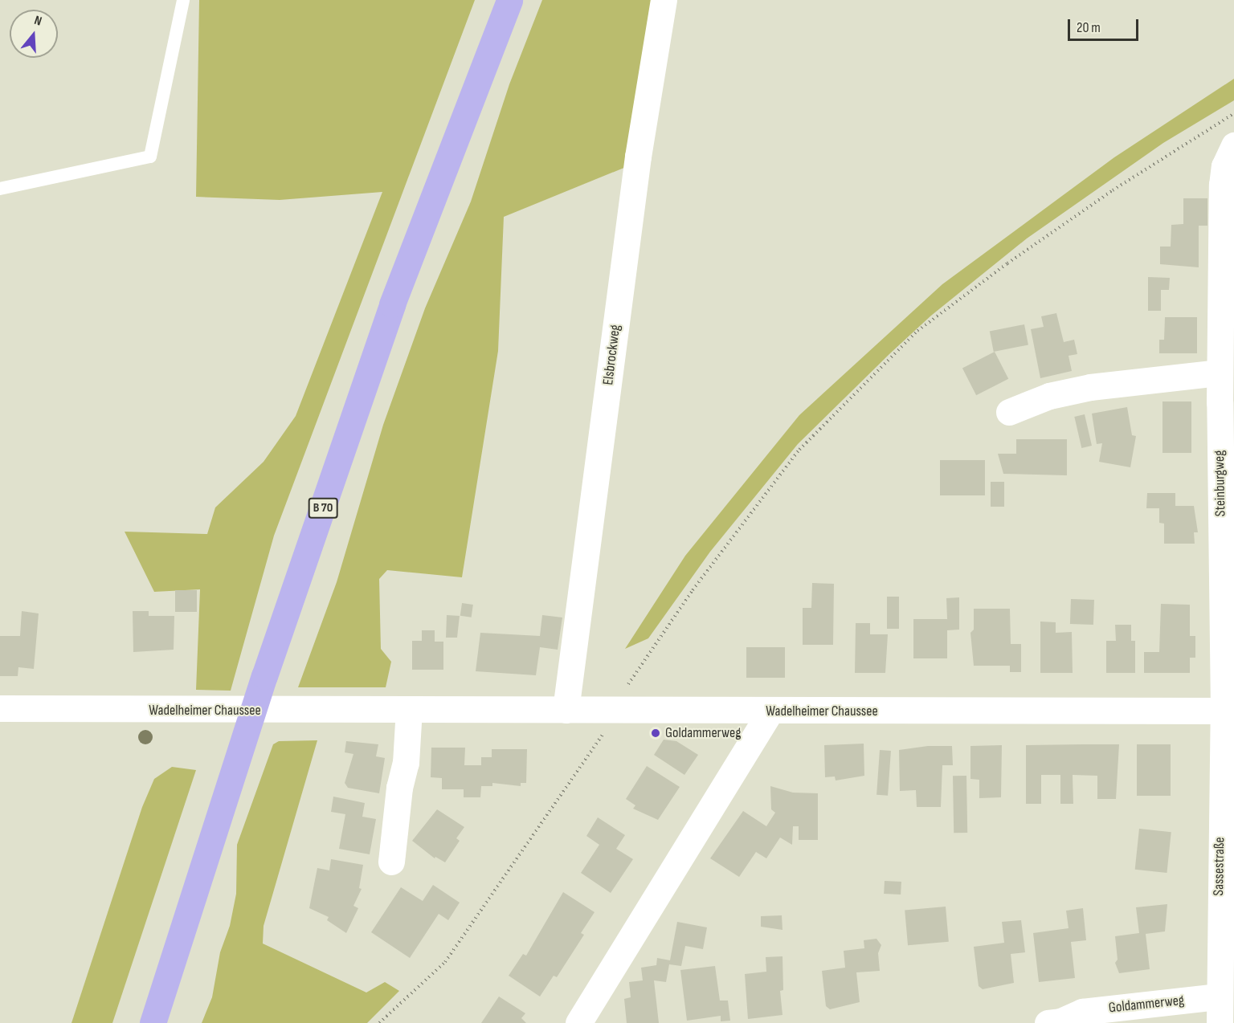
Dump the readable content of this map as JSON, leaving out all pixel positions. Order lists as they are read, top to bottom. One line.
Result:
{"streets":{"highway":["B 70"],"street":["Elsbrockweg","Steinburgweg","Wadelheimer Chaussee","Sassestraße","Goldammerweg"]},"crossings":[["Elsbrockweg","Wadelheimer Chaussee"],["Steinburgweg","Wadelheimer Chaussee"],["Steinburgweg","Sassestraße"],["Wadelheimer Chaussee","Sassestraße"],["Sassestraße","Goldammerweg"]],"places":["Goldammerweg"],"scale_bar":"20 m","north":"top"}
